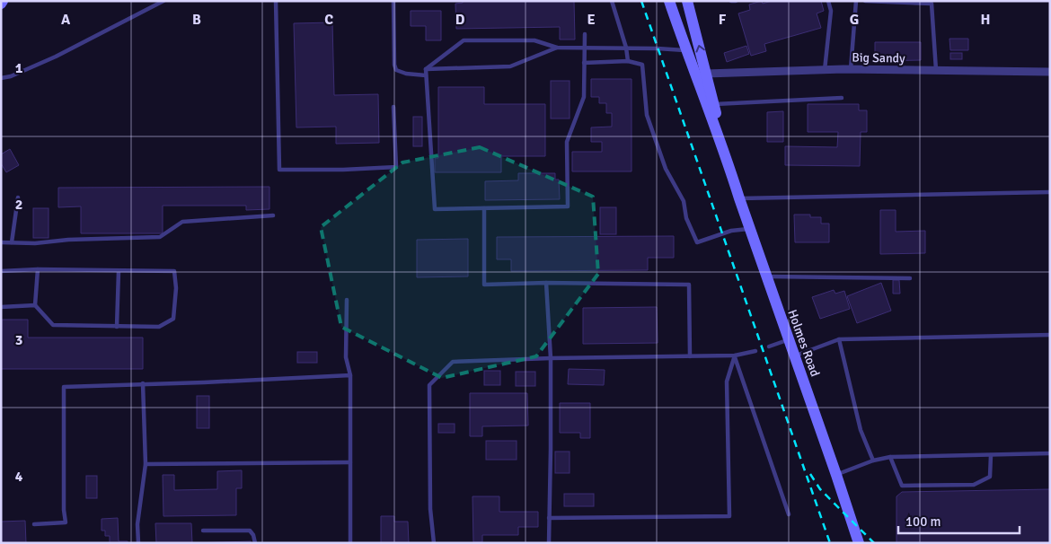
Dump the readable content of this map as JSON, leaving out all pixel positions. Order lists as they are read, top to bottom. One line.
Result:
{"streets":{"main road":["Holmes Road"],"street":["Big Sandy"]},"crossings":[["Big Sandy","Holmes Road"]],"scale_bar":"100 m","grid":{"columns":["A","B","C","D","E","F","G","H"],"rows":["1","2","3","4"]}}
